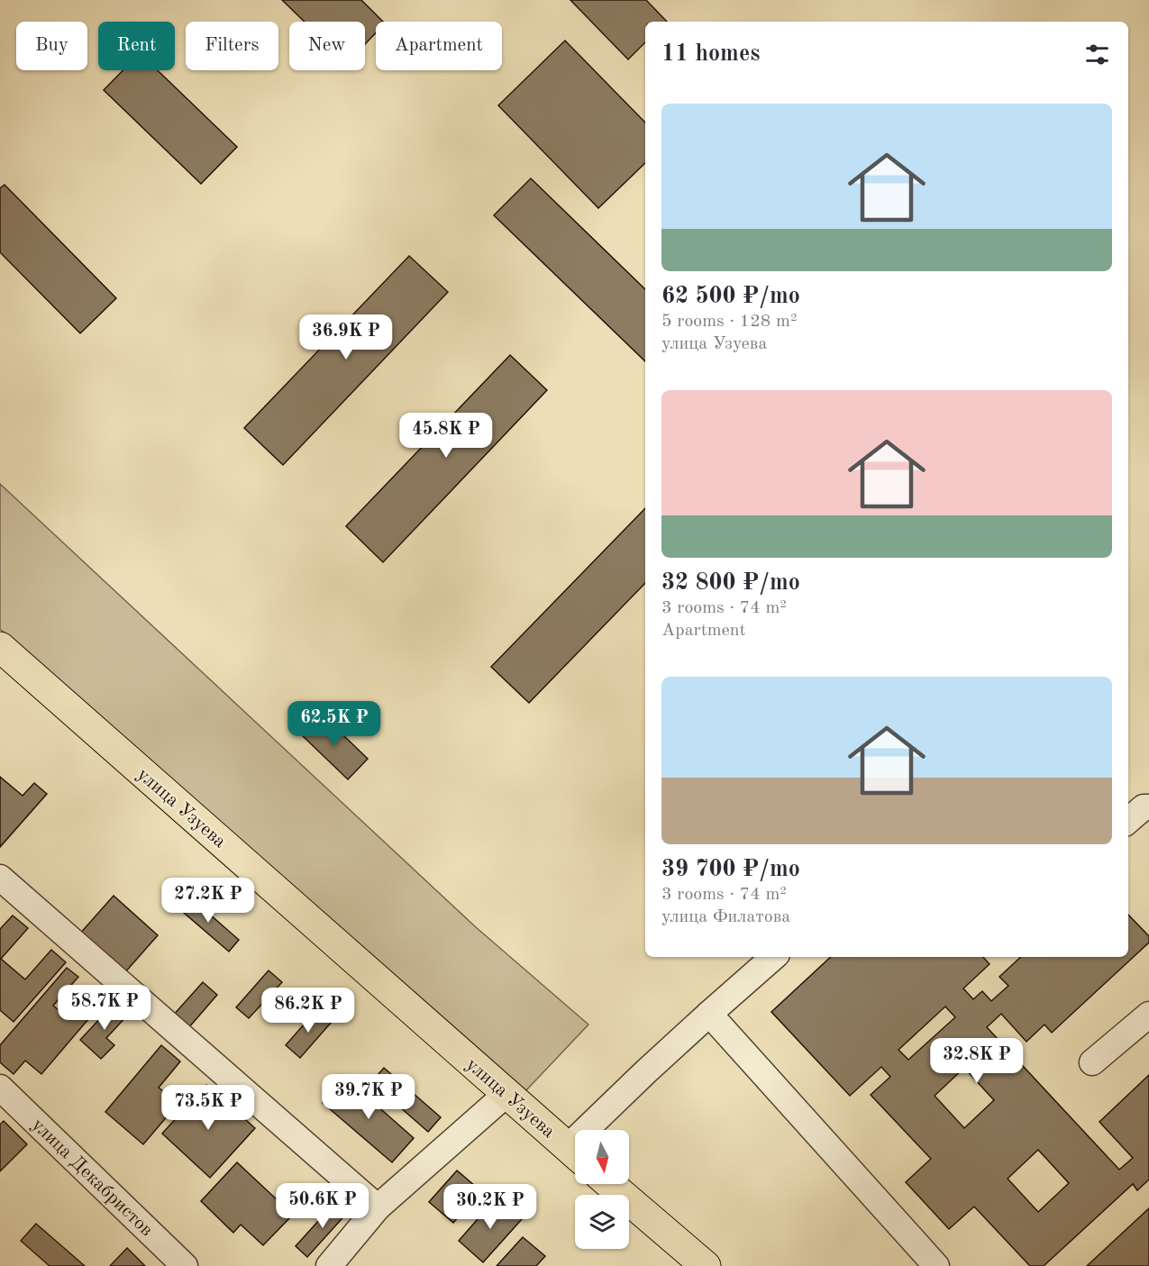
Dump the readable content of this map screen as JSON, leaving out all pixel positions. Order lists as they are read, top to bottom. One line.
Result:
{"streets":{"main road":["улица Узуева"],"street":["улица Декабристов"]},"north":"bottom","page":{"chip":["Buy","Rent","Filters","New","Apartment"],"heading":"11 homes","list":[{"name":"62 500 ₽/mo","note":"5 rooms · 128 m² · улица Узуева"},{"name":"32 800 ₽/mo","note":"3 rooms · 74 m² · Apartment"},{"name":"39 700 ₽/mo","note":"3 rooms · 74 m² · улица Филатова"}],"price":["36.9K ₽","45.8K ₽","62.5K ₽","27.2K ₽","58.7K ₽","86.2K ₽","32.8K ₽","39.7K ₽","73.5K ₽","50.6K ₽","30.2K ₽"]}}
